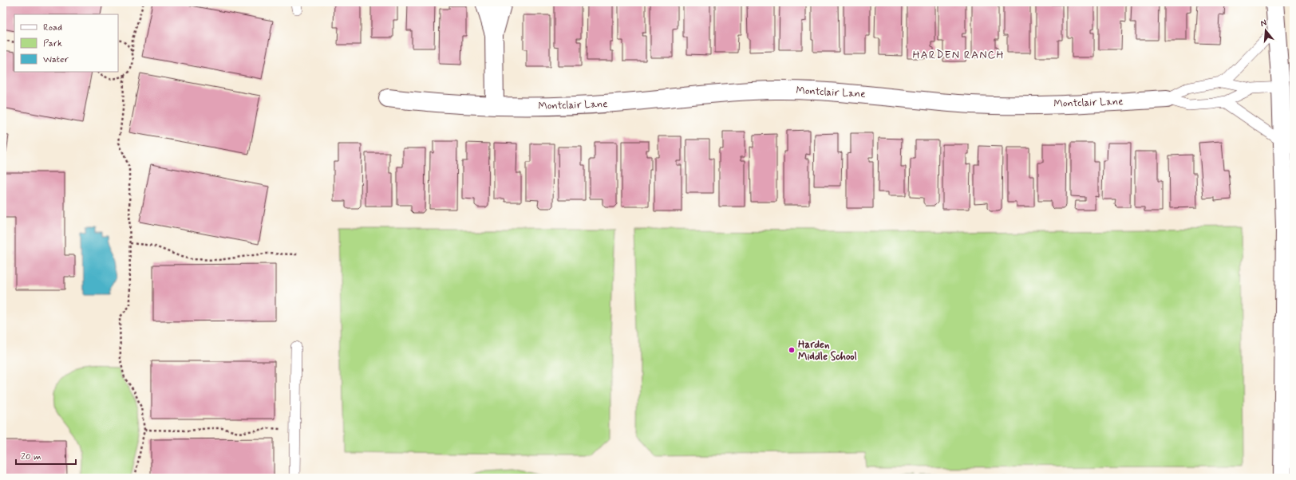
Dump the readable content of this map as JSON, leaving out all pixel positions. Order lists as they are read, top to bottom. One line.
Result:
{"streets":{"street":["Montclair Lane"]},"districts":["HARDEN RANCH"],"places":["Harden Middle School"],"legend":["Road","Park","Water"],"scale_bar":"20 m","north":"top"}
